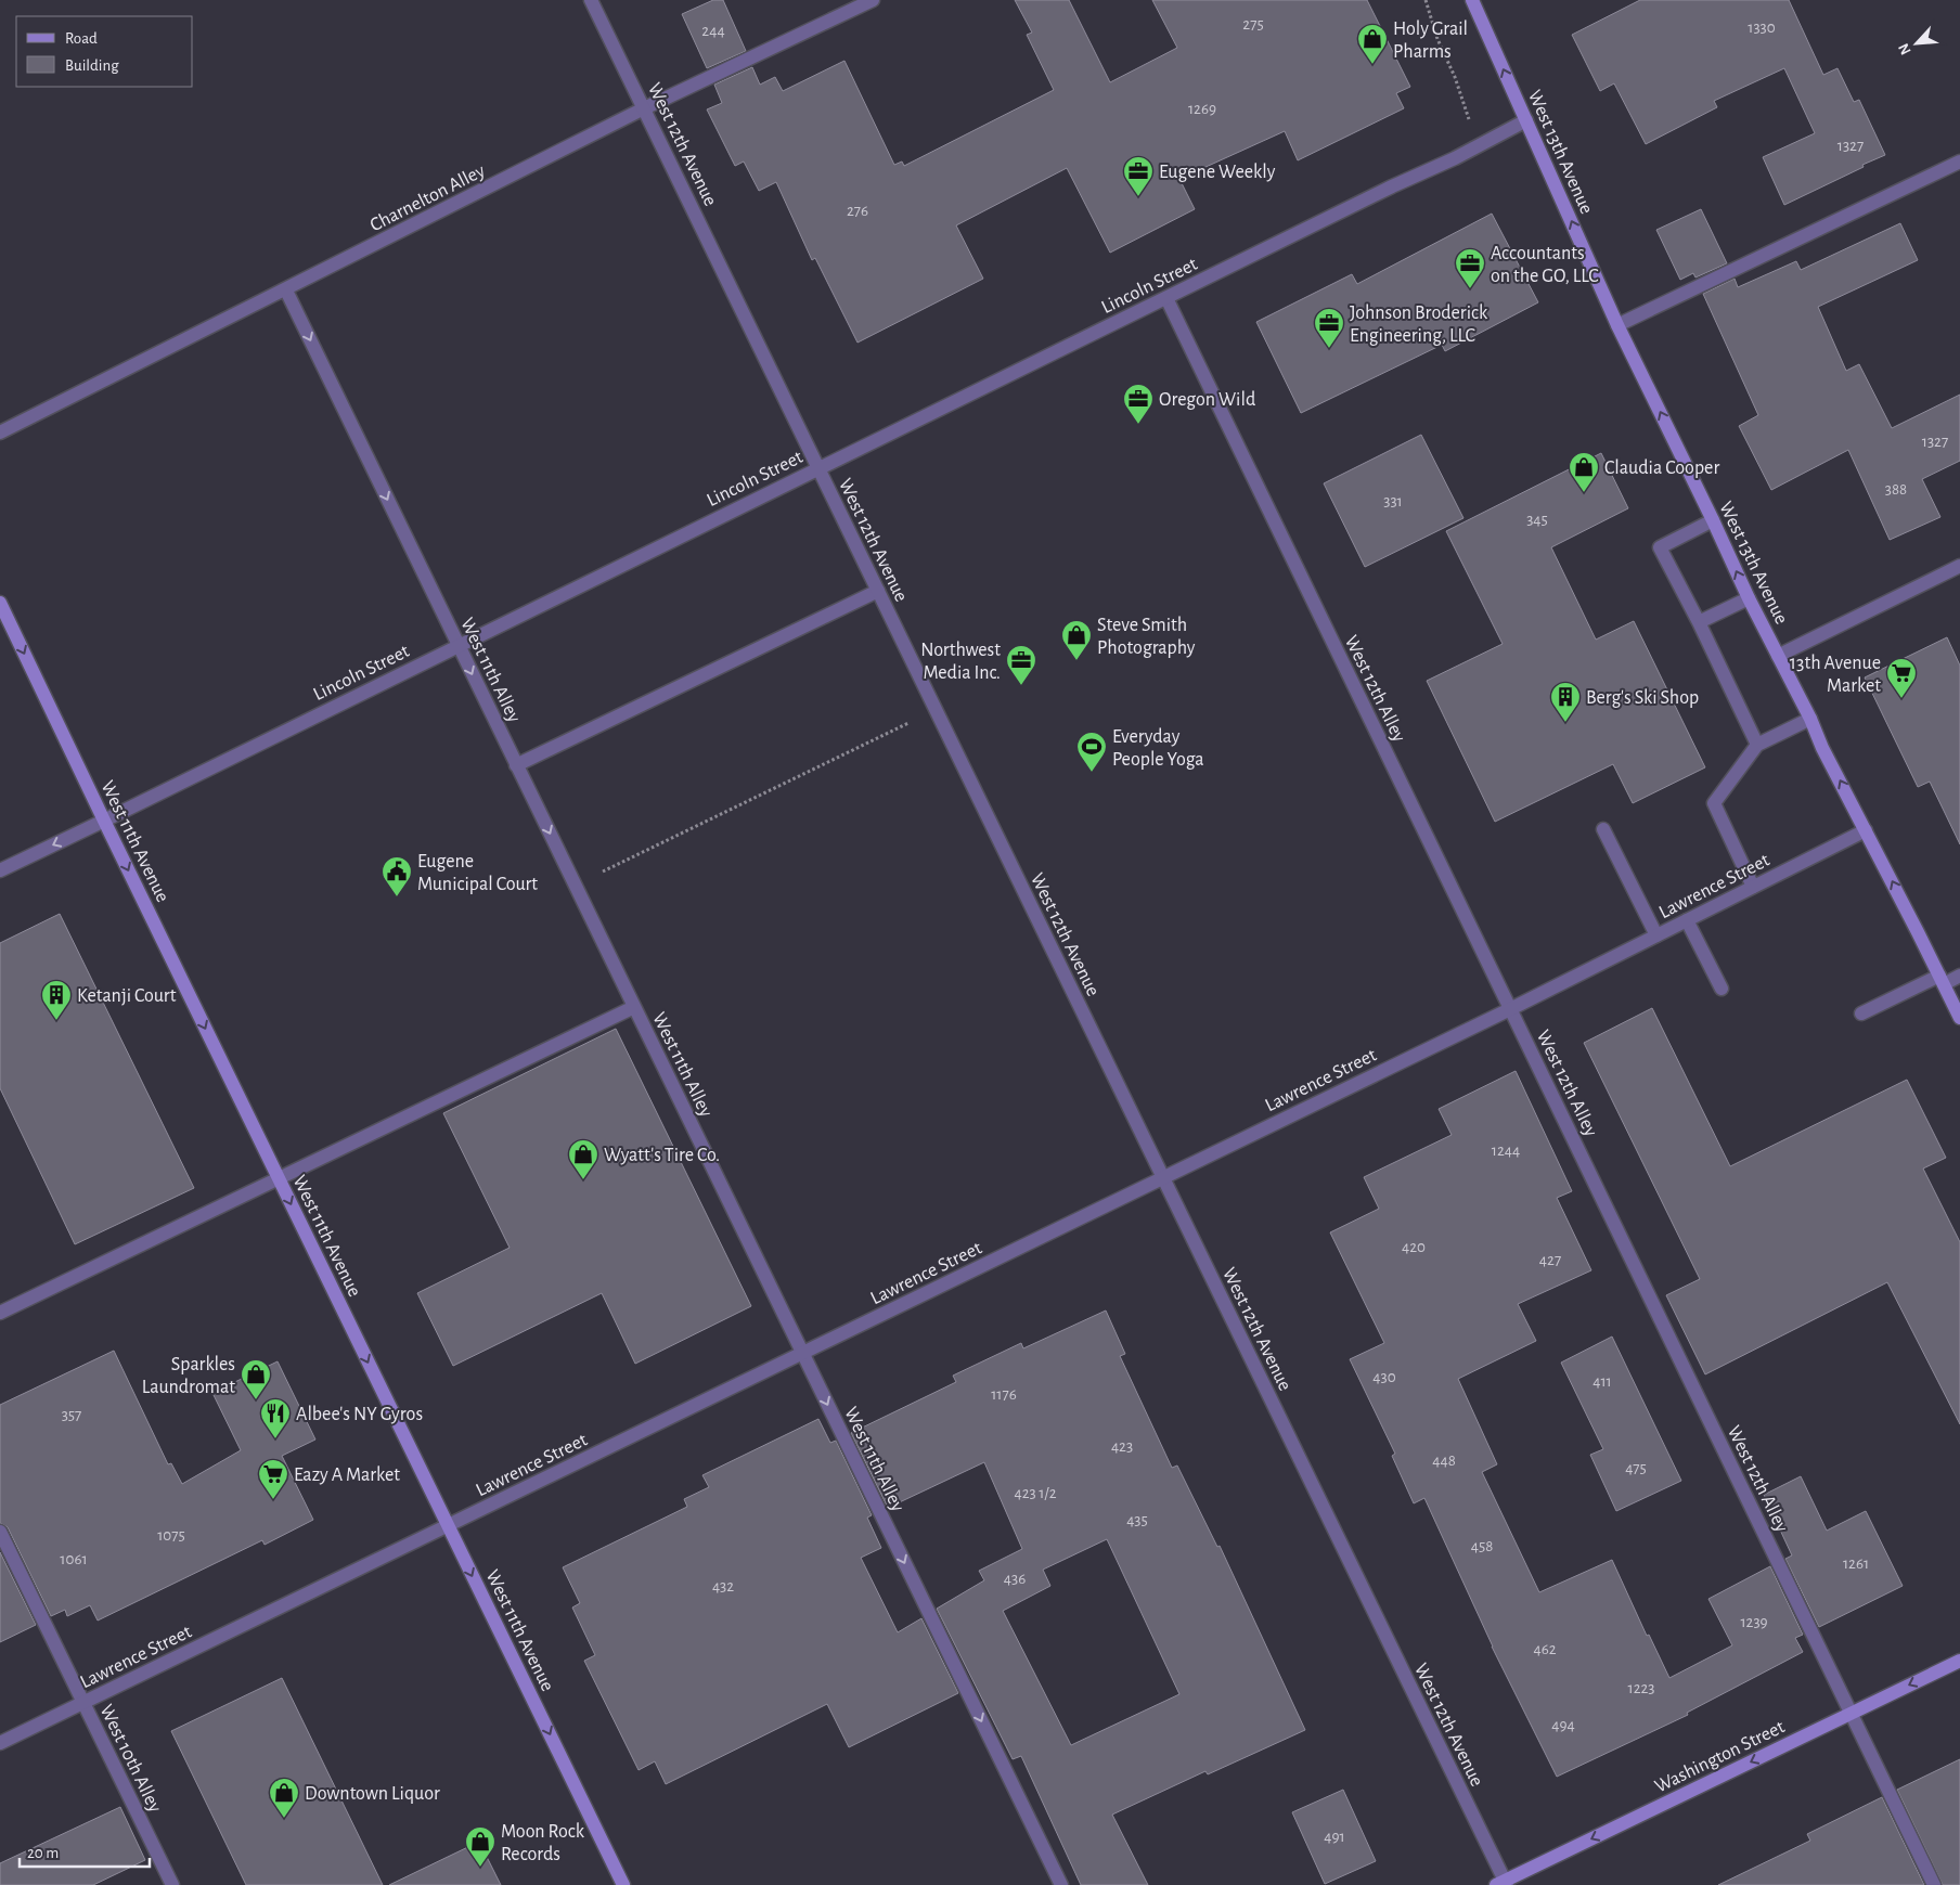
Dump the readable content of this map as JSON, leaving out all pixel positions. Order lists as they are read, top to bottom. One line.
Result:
{"streets":{"main road":["West 13th Avenue","West 11th Avenue","Washington Street"],"street":["West 12th Avenue","Charnelton Alley","Lincoln Street","West 11th Alley","West 12th Alley","Lawrence Street","West 10th Alley"]},"crossings":[["West 12th Avenue","Charnelton Alley"],["West 12th Avenue","Lincoln Street"],["West 12th Avenue","Lawrence Street"],["West 12th Avenue","Washington Street"],["West 13th Avenue","Lincoln Street"],["West 13th Avenue","Lawrence Street"],["Charnelton Alley","West 11th Alley"],["Lincoln Street","West 11th Alley"],["Lincoln Street","West 12th Alley"],["Lincoln Street","West 11th Avenue"],["West 11th Alley","Lawrence Street"],["West 12th Alley","Lawrence Street"],["West 12th Alley","Washington Street"],["West 11th Avenue","Lawrence Street"],["Lawrence Street","West 10th Alley"]],"one_way":["West 13th Avenue","West 11th Alley","West 11th Avenue","Washington Street"],"places":{"shop":["Holy Grail Pharms","Claudia Cooper","Steve Smith Photography","Wyatt's Tire Co.","Sparkles Laundromat","Downtown Liquor","Moon Rock Records"],"office":["Eugene Weekly","Accountants on the GO, LLC","Johnson Broderick Engineering, LLC","Oregon Wild","Northwest Media Inc."],"supermarket":["13th Avenue Market","Eazy A Market"],"building":["Berg's Ski Shop","Ketanji Court"],"sports":["Everyday People Yoga"],"public building":["Eugene Municipal Court"],"restaurant":["Albee's NY Gyros"]},"house_numbers":["275","1330","244","1269","1327","276","1327","388","331","345","1244","420","427","430","411","1176","357","423","448","475","423 1/2","435","1075","458","1061","1261","436","432","1239","462","1223","494","491"],"legend":["Road","Building"],"scale_bar":"20 m","north":"bottom left"}
